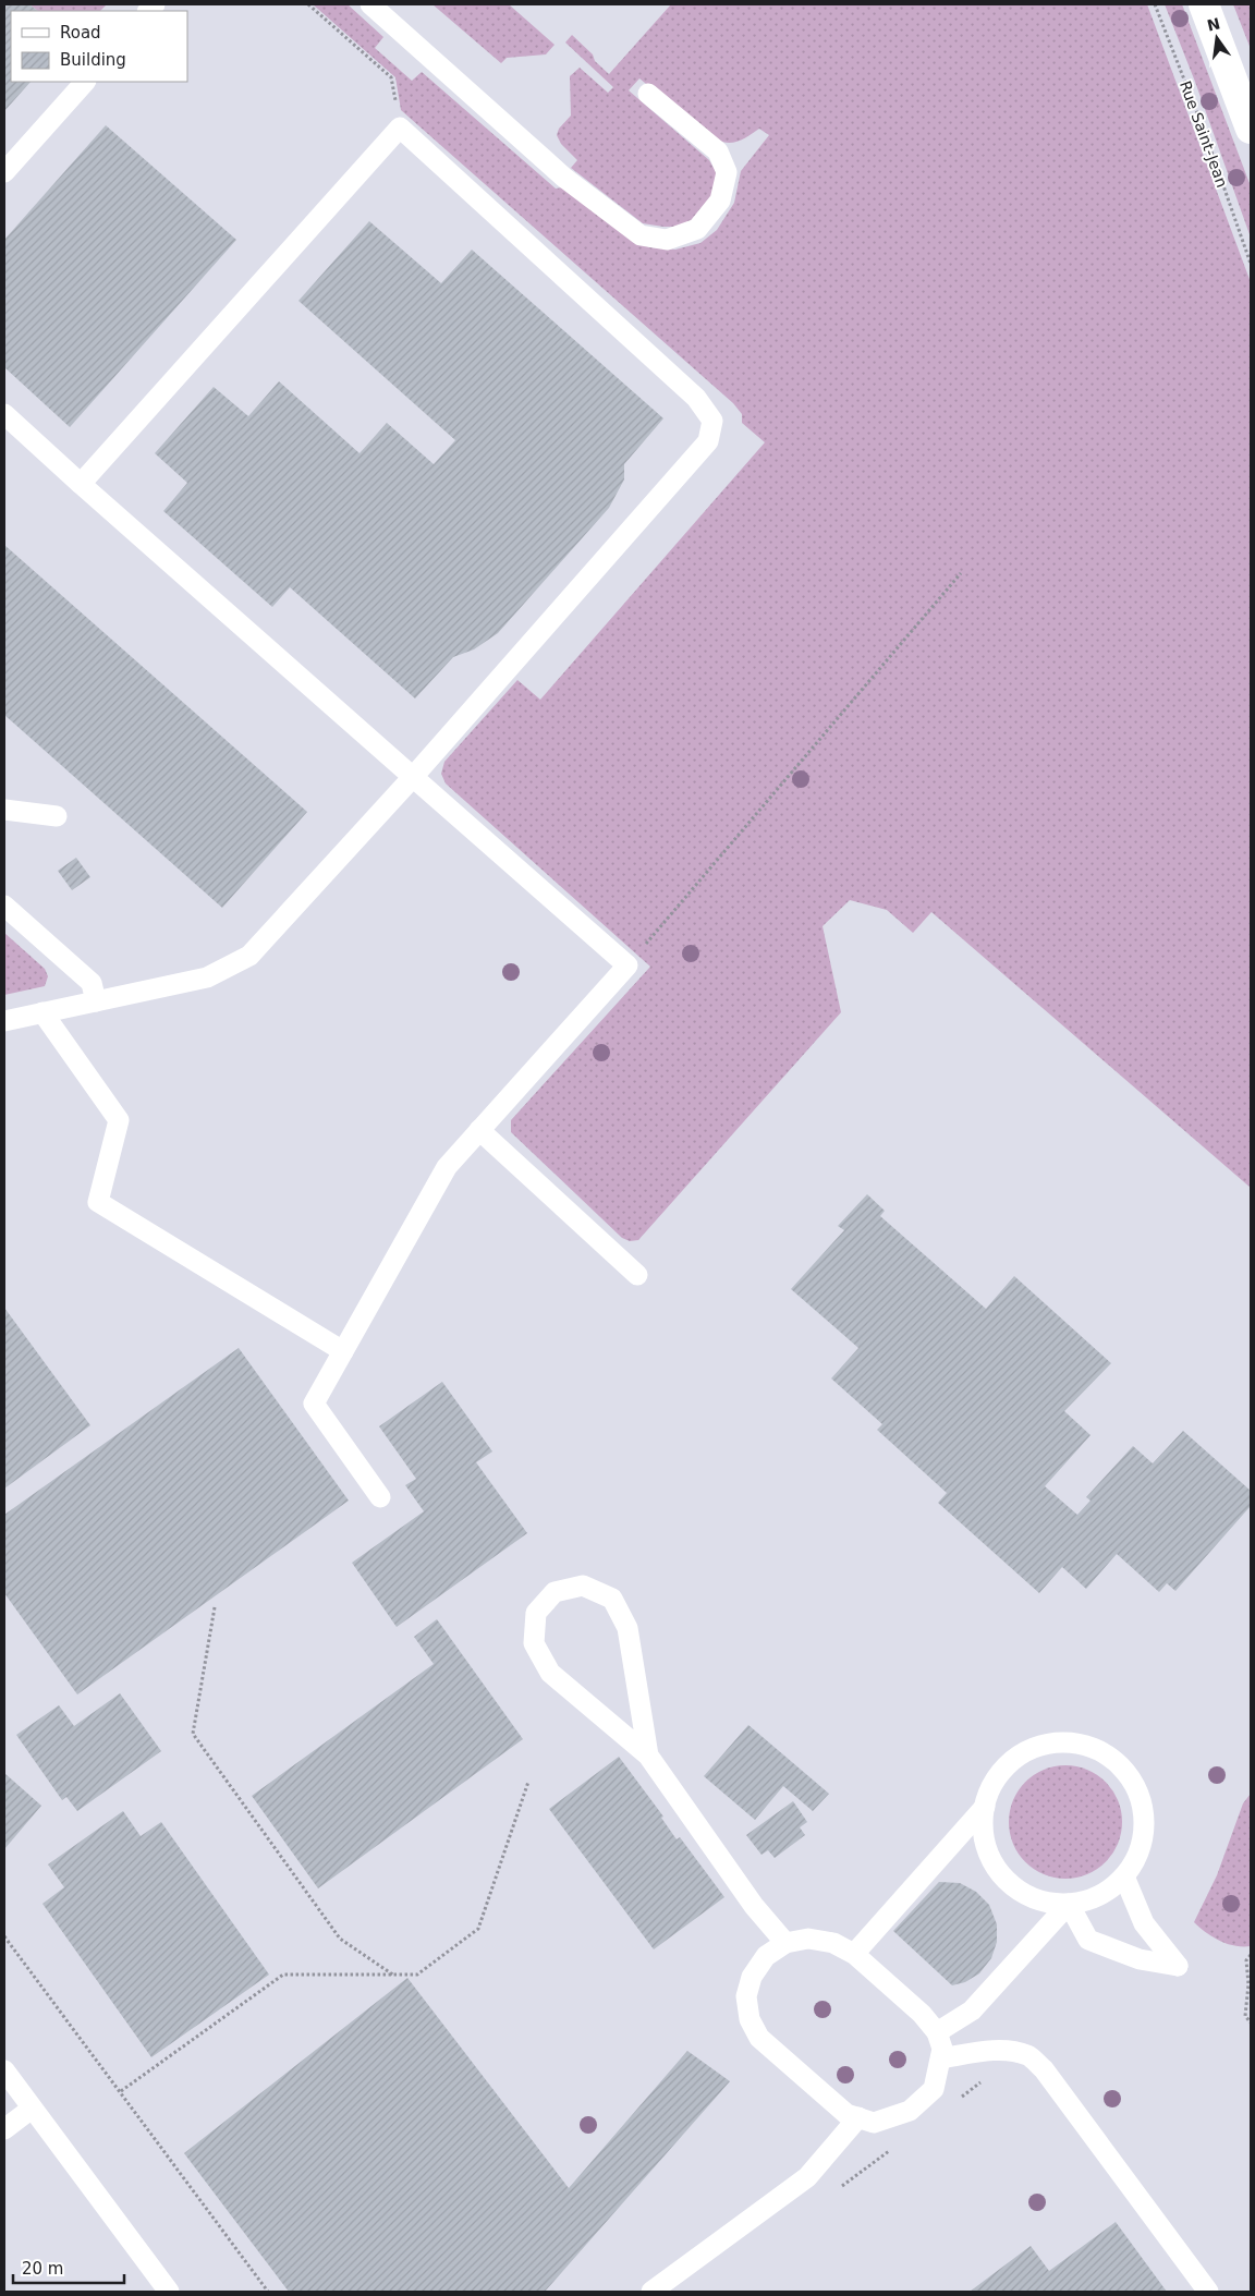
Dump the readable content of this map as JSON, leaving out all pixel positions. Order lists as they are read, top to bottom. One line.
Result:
{"streets":{"path":["Rue Saint-Jean"]},"legend":["Road","Building"],"scale_bar":"20 m","north":"top"}
